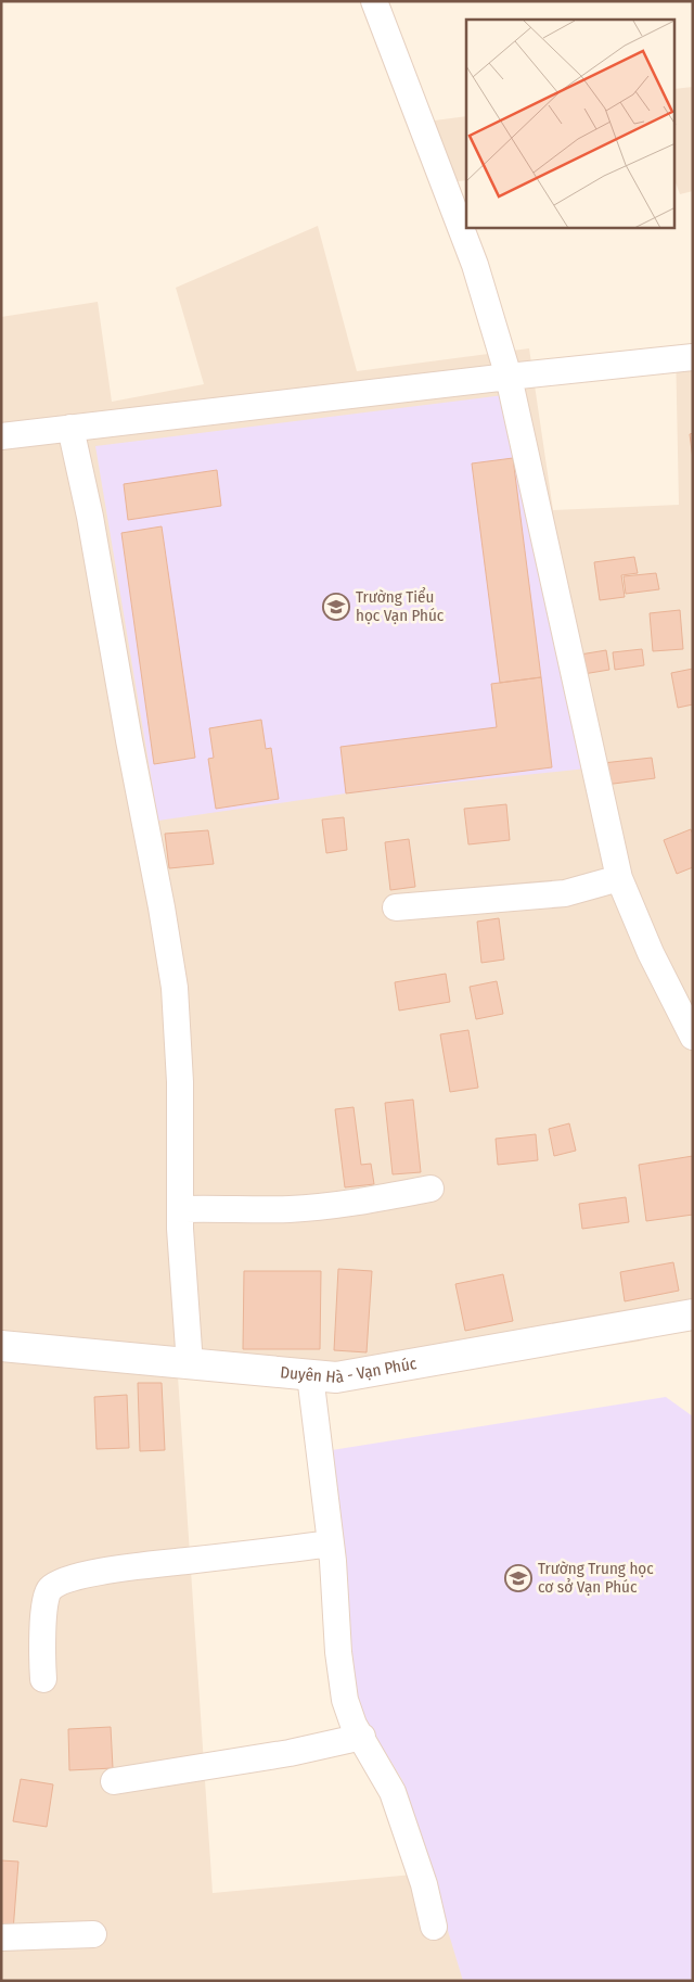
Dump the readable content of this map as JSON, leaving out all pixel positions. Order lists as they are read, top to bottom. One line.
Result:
{"streets":{"street":["Duyên Hà - Vạn Phúc"]},"places":{"school or university":["Trường Tiểu học Vạn Phúc","Trường Trung học cơ sở Vạn Phúc"]}}
